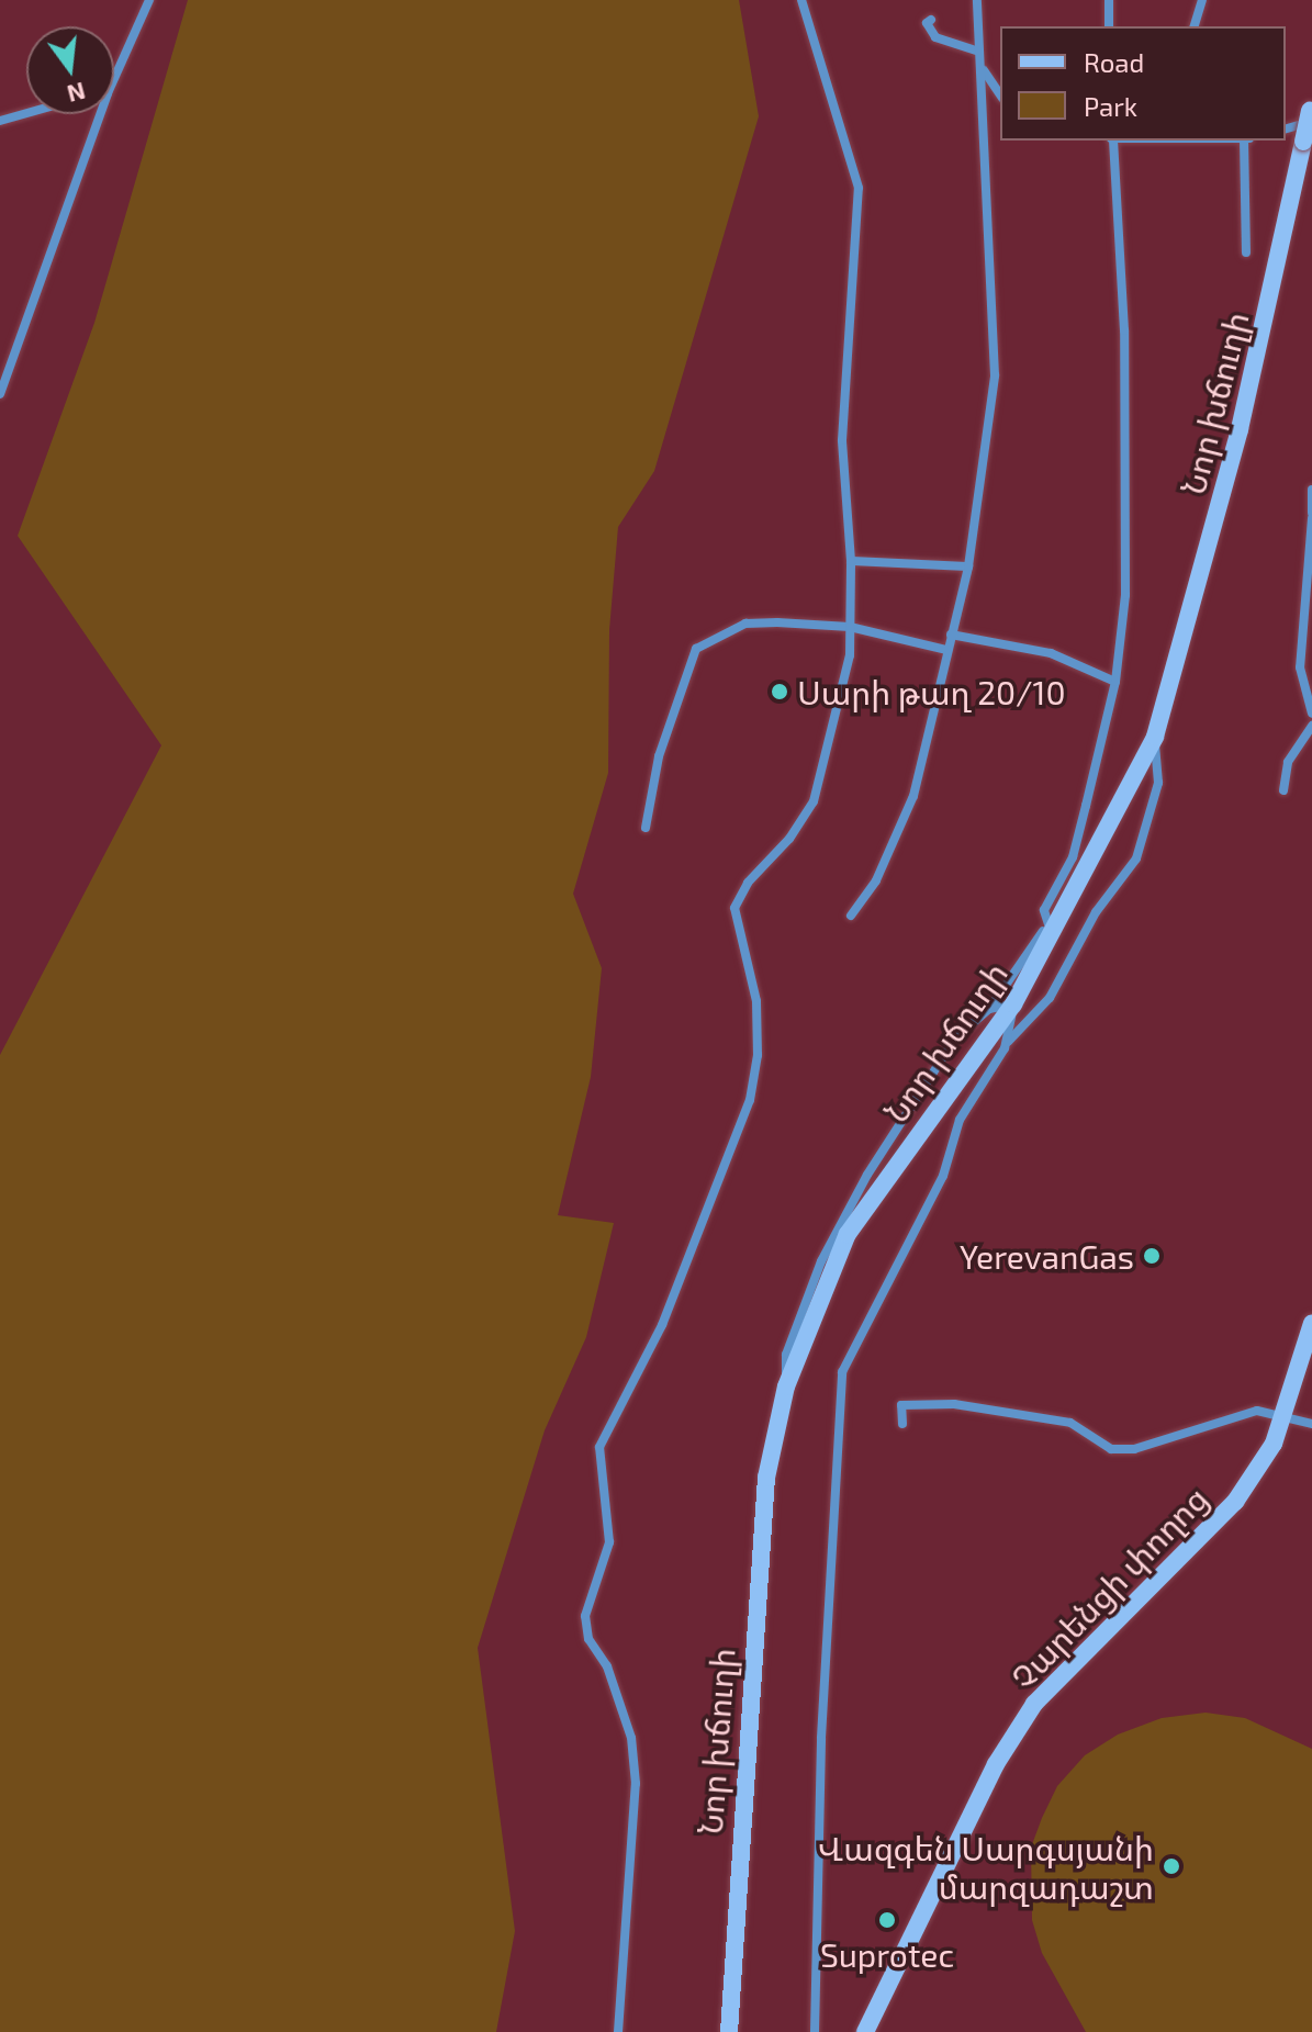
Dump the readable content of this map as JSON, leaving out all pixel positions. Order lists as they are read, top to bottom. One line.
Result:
{"streets":{"main road":["Նոր խճուղի","Չարենցի փողոց"]},"places":["Սարի թաղ 20/10","YerevanGas","Վազգեն Սարգսյանի մարզադաշտ","Suprotec"],"legend":["Road","Park"],"north":"bottom"}
